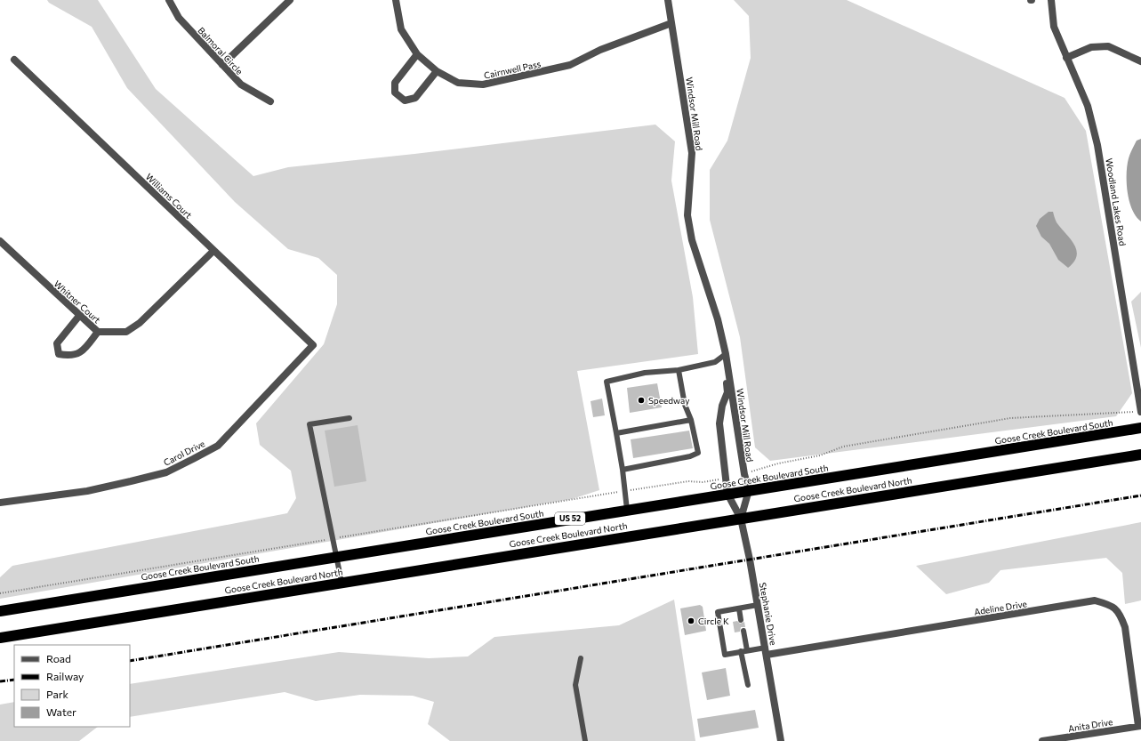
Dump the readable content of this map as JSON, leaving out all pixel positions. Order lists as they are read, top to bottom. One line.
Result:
{"streets":{"highway":["Goose Creek Boulevard South","Goose Creek Boulevard North","US 52"],"street":["Balmoral Circle","Cairnwell Pass","Windsor Mill Road","Williams Court","Woodland Lakes Road","Whitner Court","Carol Drive","Adeline Drive","Stephanie Drive","Anita Drive"]},"crossings":[["Cairnwell Pass","Windsor Mill Road"],["Windsor Mill Road","Goose Creek Boulevard South"],["Windsor Mill Road","Stephanie Drive"],["Williams Court","Whitner Court"],["Williams Court","Carol Drive"],["Goose Creek Boulevard South","Stephanie Drive"],["Goose Creek Boulevard North","Stephanie Drive"],["Adeline Drive","Stephanie Drive"],["Adeline Drive","Anita Drive"]],"places":["Speedway","Circle K"],"legend":["Road","Railway","Park","Water"]}
